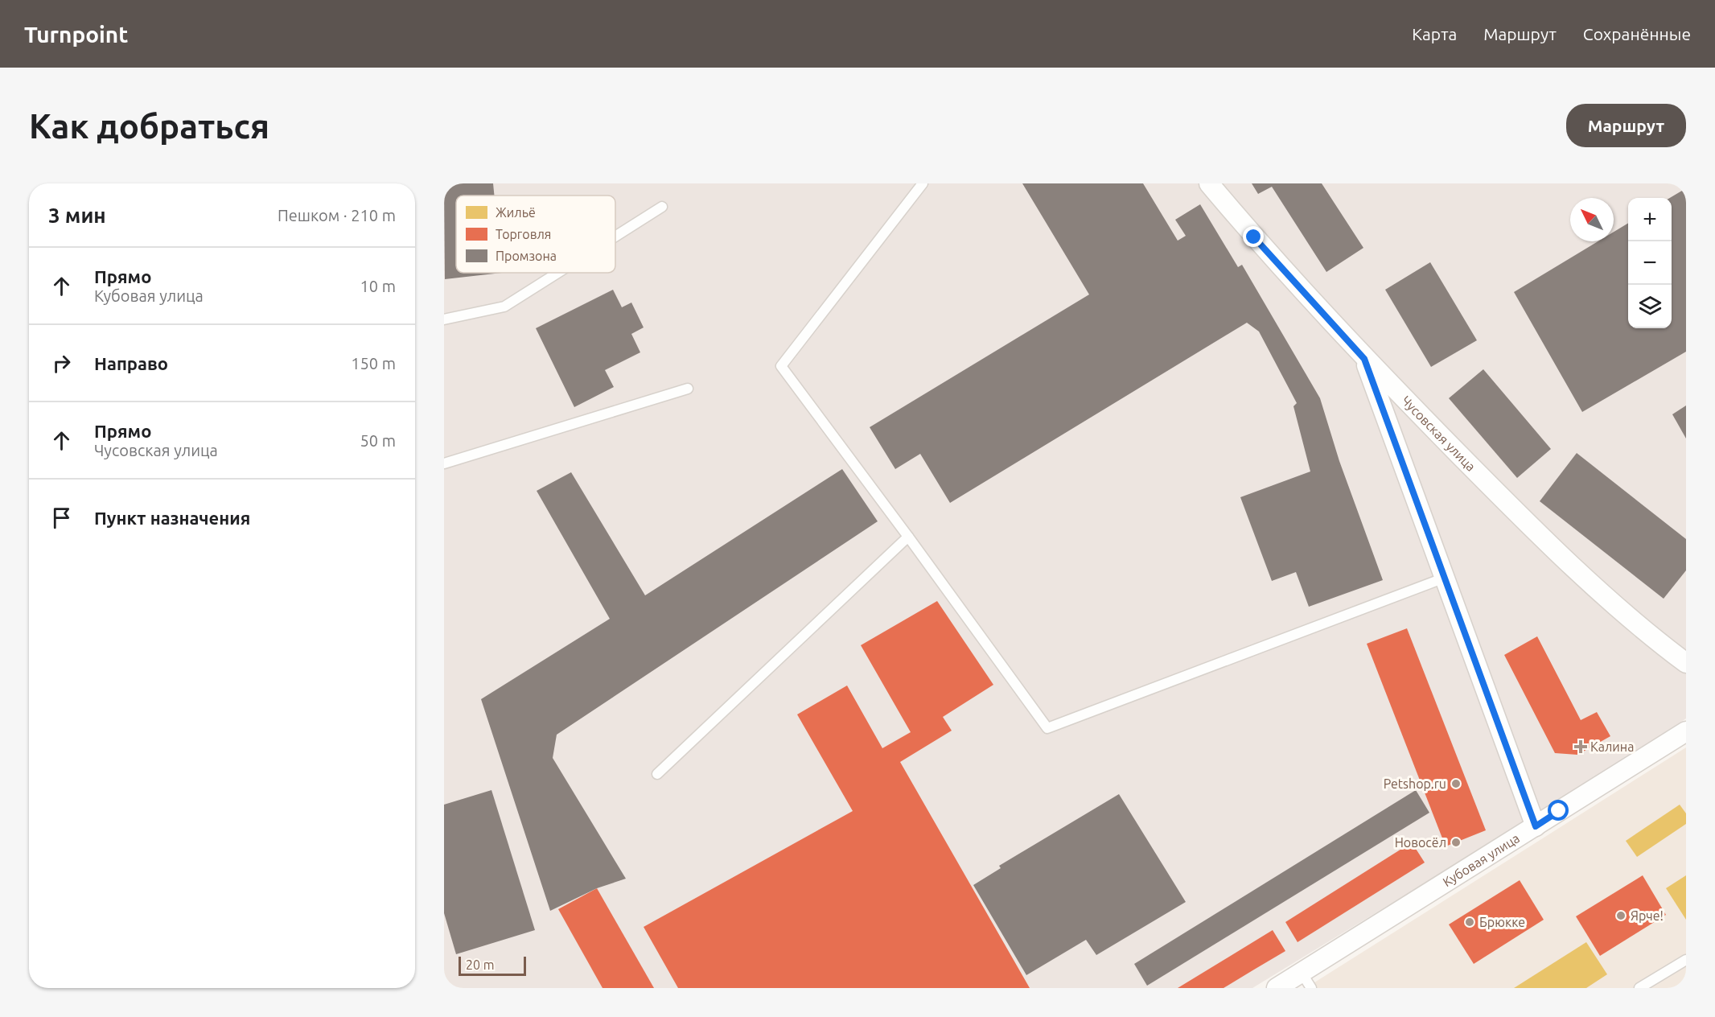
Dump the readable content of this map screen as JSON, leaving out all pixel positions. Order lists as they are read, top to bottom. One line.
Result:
{"streets":{"street":["Чусовская улица","Кубовая улица"]},"places":{"health":["Калина"],"other":["Petshop.ru","Новосёл","Ярче!","Брюкке"]},"legend":["Жильё","Торговля","Промзона"],"scale_bar":"20 m","north":"top left","page":{"header":"Turnpoint","nav":["Карта","Маршрут","Сохранённые"],"buttons":"Маршрут","title":"Как добраться","heading":["3 мин","Пешком · 210 m"],"map_buttons":["+","−"],"list":[["Прямо","Кубовая улица","10 m"],["Направо","150 m"],["Прямо","Чусовская улица","50 m"],"Пункт назначения"],"scale":"20 m"}}
